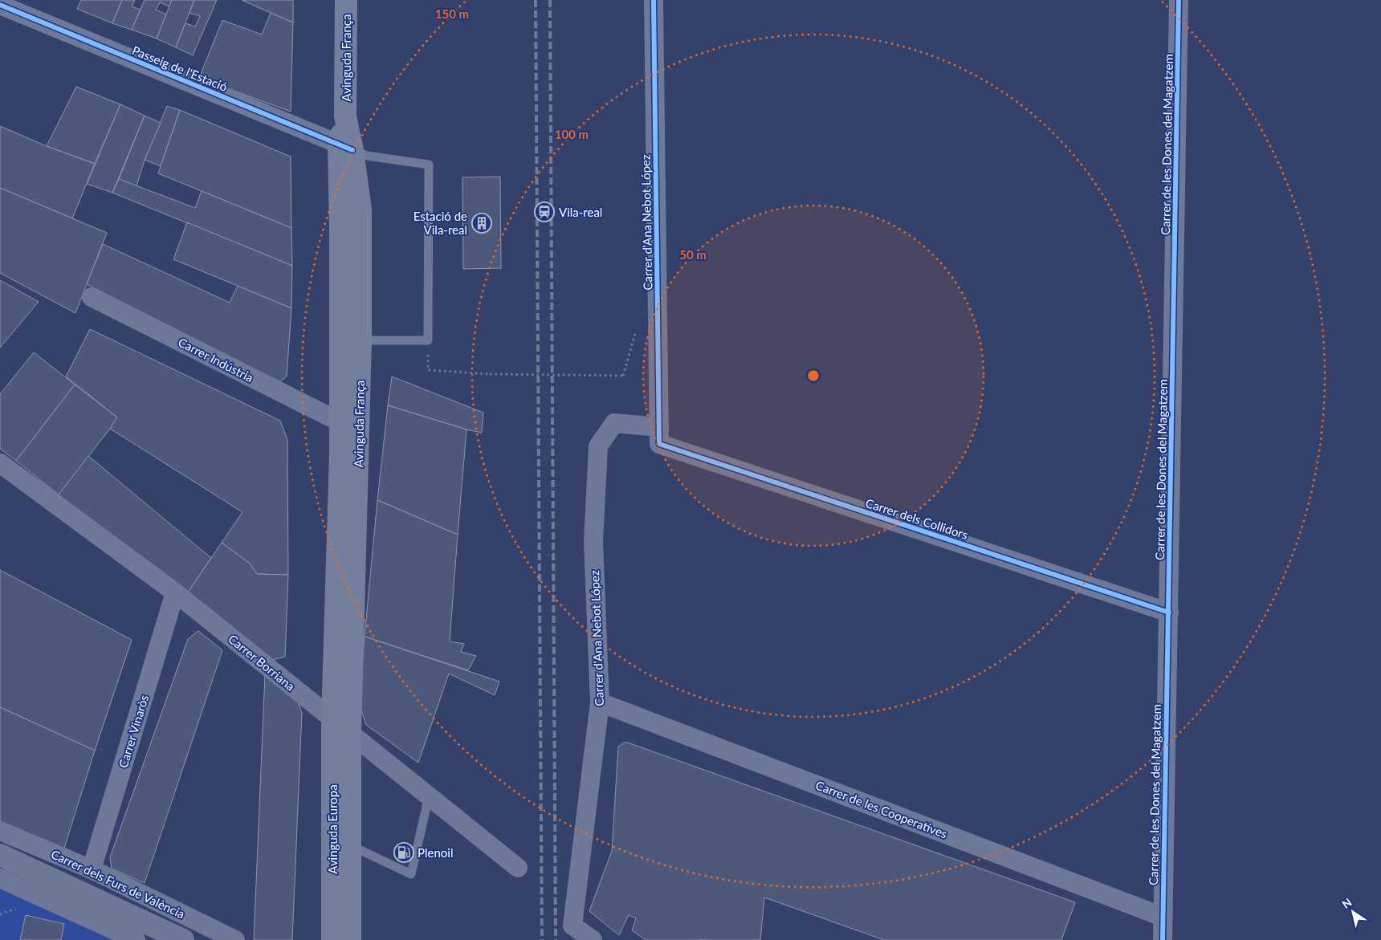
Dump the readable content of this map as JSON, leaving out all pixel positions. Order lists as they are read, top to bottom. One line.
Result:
{"streets":{"main road":["Avinguda França","Avinguda Europa"],"street":["Passeig de l'Estació","Carrer de les Dones del Magatzem","Carrer d'Ana Nebot López","Carrer Indústria","Carrer dels Collidors","Carrer Borriana","Carrer Vinaròs","Carrer de les Cooperatives","Carrer dels Furs de València"]},"crossings":[["Avinguda França","Passeig de l'Estació"],["Avinguda França","Carrer Indústria"],["Avinguda França","Carrer Borriana"],["Avinguda França","Avinguda Europa"],["Carrer de les Dones del Magatzem","Carrer dels Collidors"],["Carrer de les Dones del Magatzem","Carrer de les Cooperatives"],["Carrer d'Ana Nebot López","Carrer dels Collidors"],["Carrer d'Ana Nebot López","Carrer de les Cooperatives"],["Carrer Borriana","Carrer Vinaròs"],["Carrer Borriana","Avinguda Europa"],["Carrer Vinaròs","Carrer dels Furs de València"]],"places":{"station":["Vila-real"],"building":["Estació de Vila-real"],"fuel station":["Plenoil"]},"north":"top left","rings":["150 m","100 m","50 m"]}
